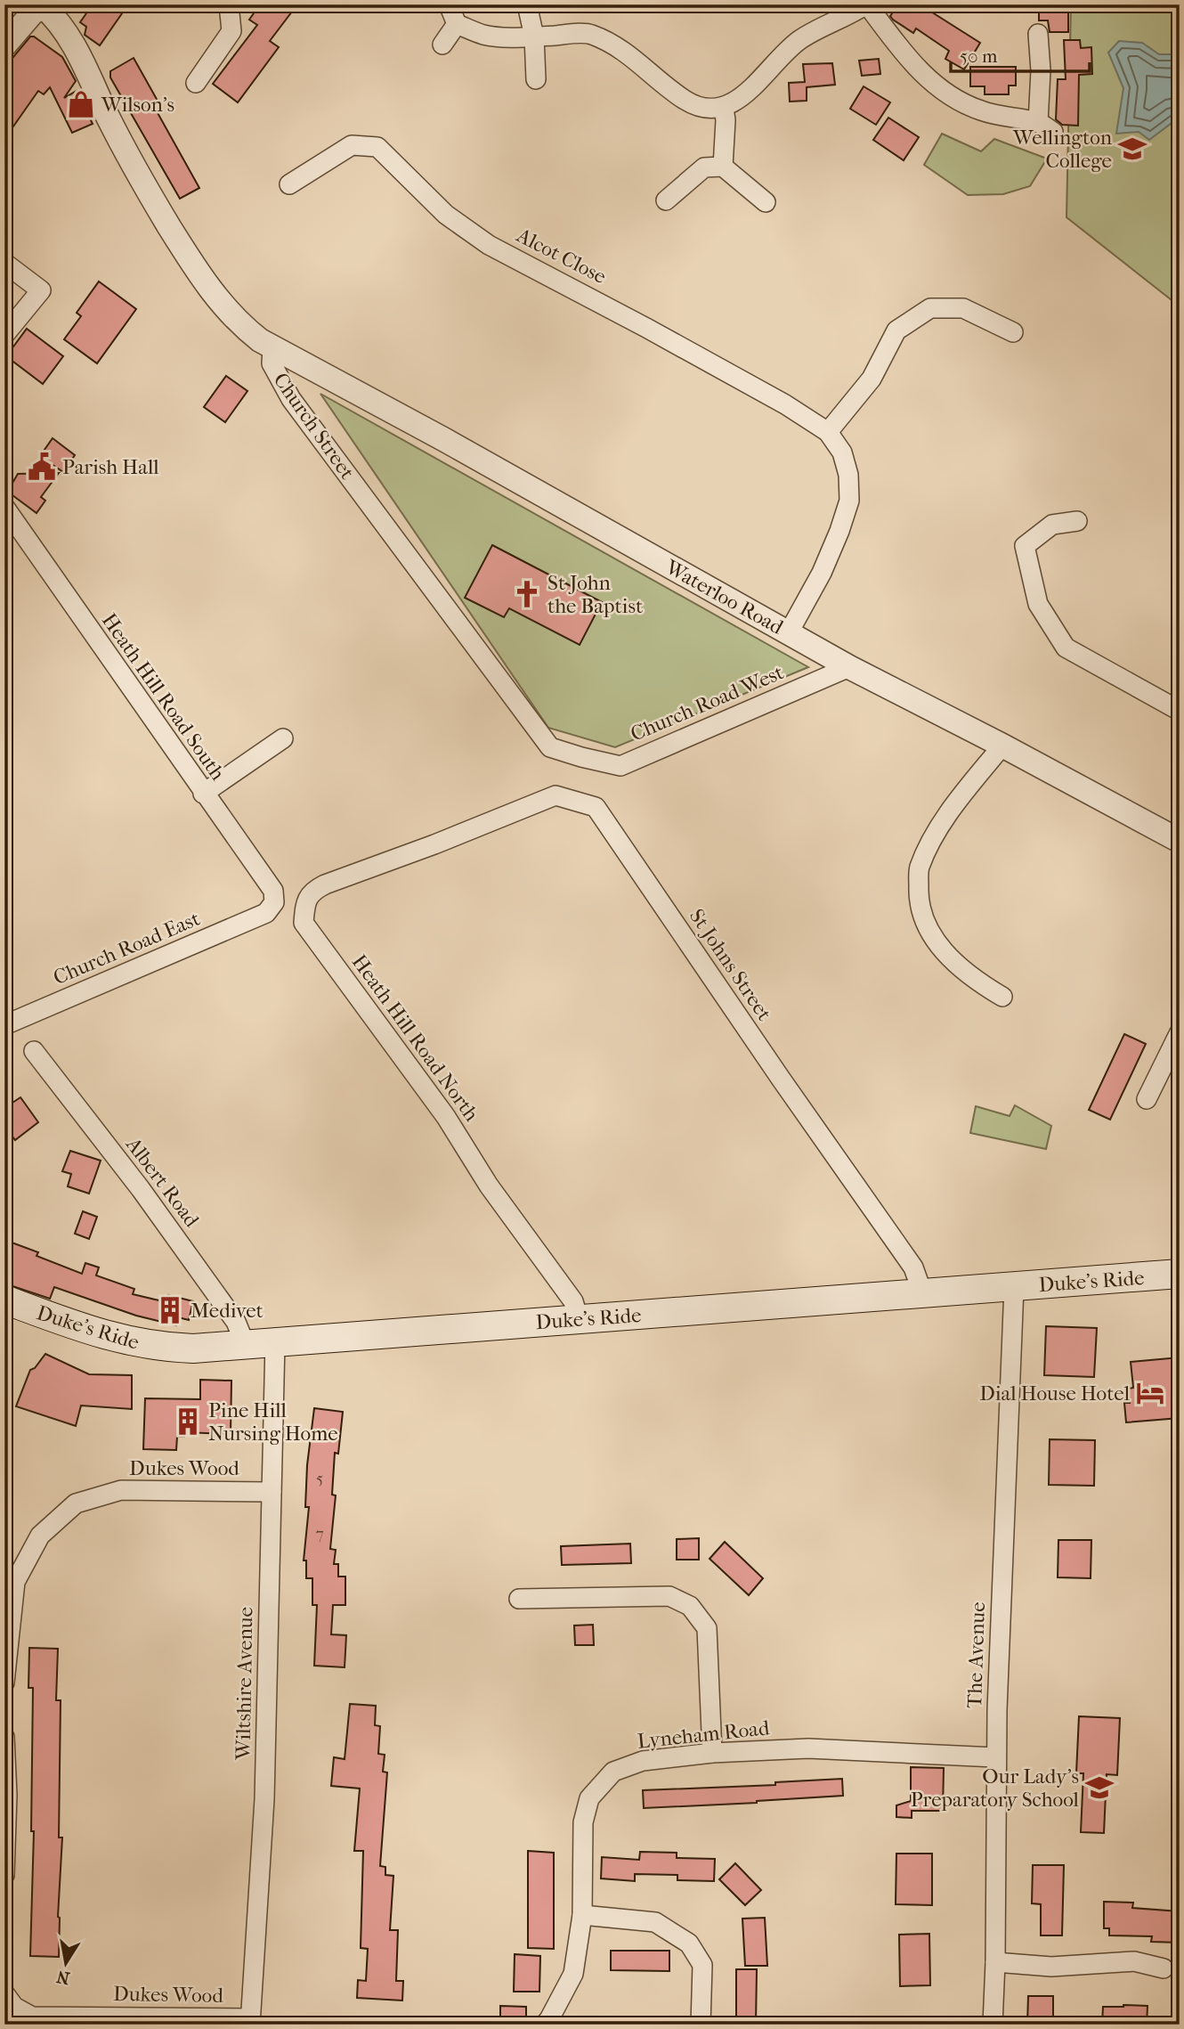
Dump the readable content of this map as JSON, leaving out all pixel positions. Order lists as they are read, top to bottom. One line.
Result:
{"streets":{"main road":["Duke's Ride"],"street":["Alcot Close","Church Street","Waterloo Road","Heath Hill Road South","Church Road West","Church Road East","St Johns Street","Heath Hill Road North","Albert Road","Dukes Wood","The Avenue","Wiltshire Avenue","Lyneham Road"]},"crossings":[["Alcot Close","Waterloo Road"],["Church Street","Waterloo Road"],["Church Street","Church Road West"],["Waterloo Road","Church Road West"],["Heath Hill Road South","Church Road East"],["St Johns Street","Heath Hill Road North"],["St Johns Street","Duke's Ride"],["Heath Hill Road North","Duke's Ride"],["Albert Road","Duke's Ride"],["Duke's Ride","The Avenue"],["Duke's Ride","Wiltshire Avenue"],["Dukes Wood","Wiltshire Avenue"],["The Avenue","Lyneham Road"]],"places":{"shop":["Wilson's"],"school or university":["Wellington College","Our Lady's Preparatory School"],"public building":["Parish Hall"],"church":["St John the Baptist"],"building":["Medivet","Pine Hill Nursing Home"],"hotel":["Dial House Hotel"]},"house_numbers":["5","7"],"scale_bar":"50 m","north":"bottom"}
